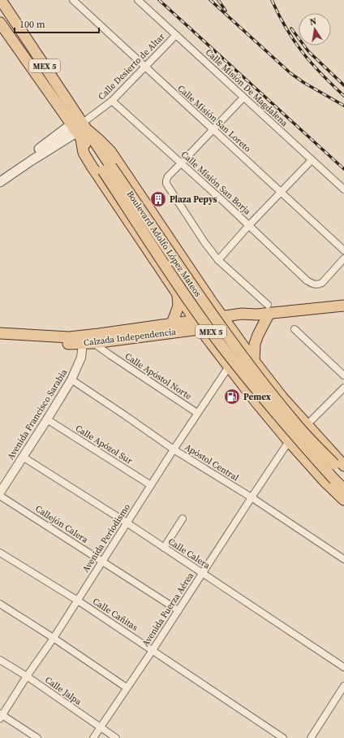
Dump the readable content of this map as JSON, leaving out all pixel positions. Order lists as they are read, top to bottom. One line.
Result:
{"streets":{"main road":["MEX 5","Boulevard Adolfo López Mateos","Calzada Independencia"],"street":["Calle Desierto de Altar","Calle Misión De Magdalena","Calle Misión San Loreto","Calle Misión San Borja","Calle Apóstol Norte","Avenida Francisco Sarabia","Calle Apózol Sur","Apóstol Central","Callejón Calera","Avenida Periodismo","Calle Calera","Avenida Fuerza Aérea","Calle Cañitas","Calle Jalpa"]},"crossings":[["Calle Desierto de Altar","Calle Misión De Magdalena"],["Calle Desierto de Altar","Calle Misión San Loreto"],["Calle Desierto de Altar","Calle Misión San Borja"],["Calle Desierto de Altar","Boulevard Adolfo López Mateos"],["Calzada Independencia","Calle Apóstol Norte"],["Calzada Independencia","Avenida Francisco Sarabia"],["Calle Apóstol Norte","Avenida Periodismo"],["Avenida Francisco Sarabia","Calle Apózol Sur"],["Avenida Francisco Sarabia","Apóstol Central"],["Avenida Francisco Sarabia","Calle Calera"],["Calle Apózol Sur","Avenida Periodismo"],["Apóstol Central","Avenida Periodismo"],["Apóstol Central","Avenida Fuerza Aérea"],["Callejón Calera","Avenida Periodismo"],["Callejón Calera","Avenida Fuerza Aérea"],["Avenida Periodismo","Calle Calera"],["Avenida Periodismo","Calle Cañitas"],["Avenida Periodismo","Calle Jalpa"],["Calle Calera","Avenida Fuerza Aérea"],["Avenida Fuerza Aérea","Calle Cañitas"],["Avenida Fuerza Aérea","Calle Jalpa"]],"places":{"building":["Plaza Pepys"],"fuel station":["Pemex"]},"scale_bar":"100 m","north":"top"}
